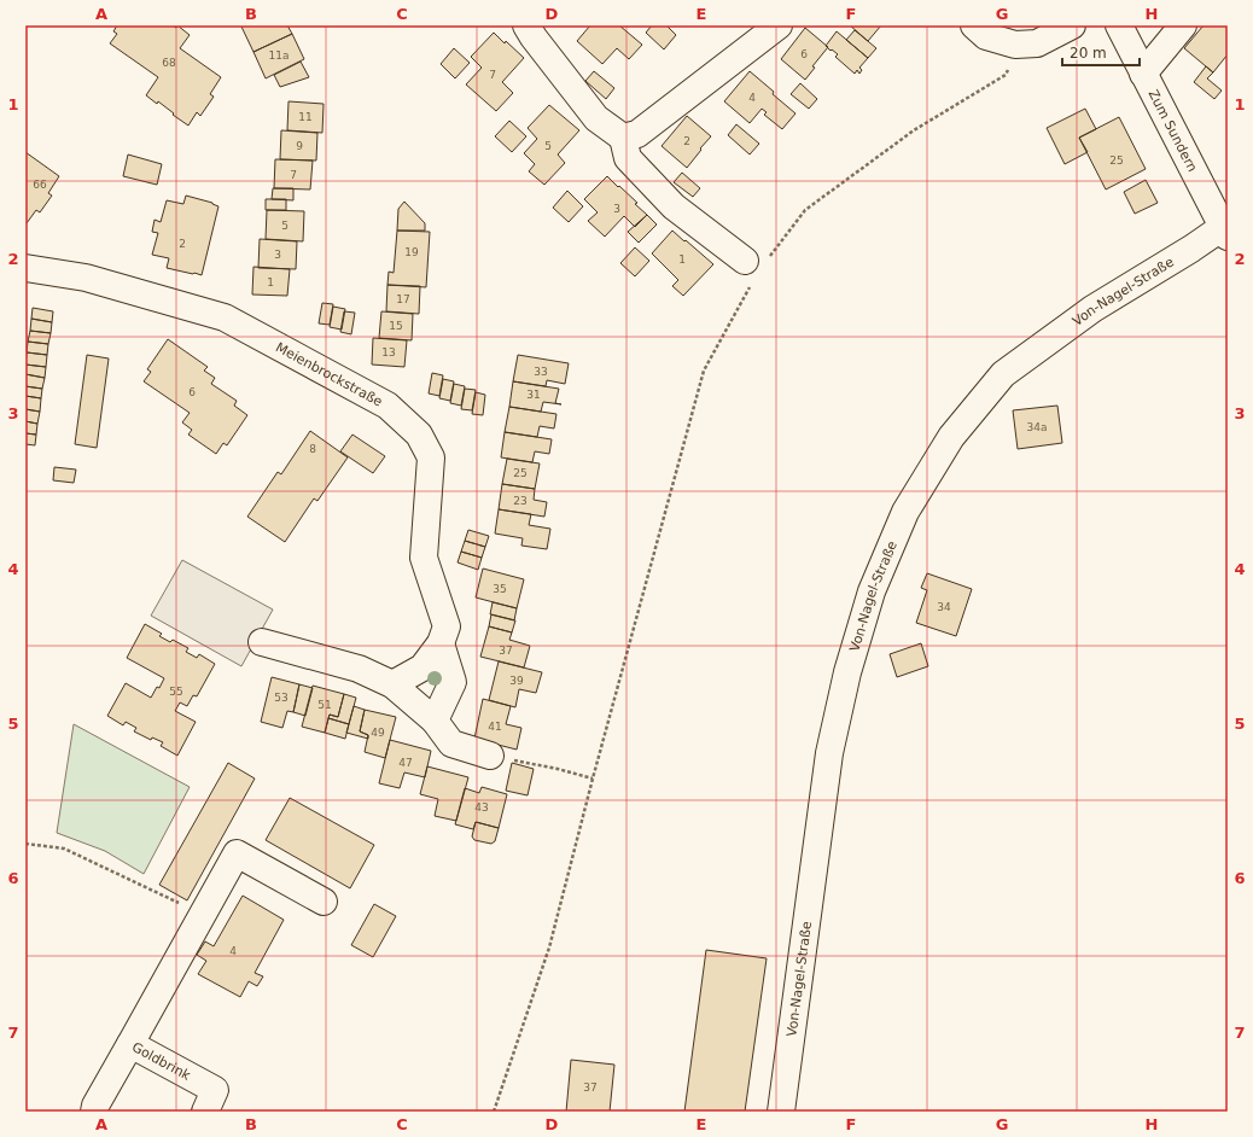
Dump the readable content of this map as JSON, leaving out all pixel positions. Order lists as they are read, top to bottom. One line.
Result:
{"streets":{"street":["Zum Sundern","Von-Nagel-Straße","Meienbrockstraße","Goldbrink"]},"crossings":[["Zum Sundern","Von-Nagel-Straße"]],"house_numbers":["6","11a","68","7","4","11","2","9","5","25","7","66","3","5","2","19","3","1","1","17","15","13","33","6","31","34a","8","25","23","35","34","37","39","55","53","51","41","49","47","43","4","37"],"scale_bar":"20 m","grid":{"columns":["A","B","C","D","E","F","G","H"],"rows":["1","2","3","4","5","6","7"]}}
